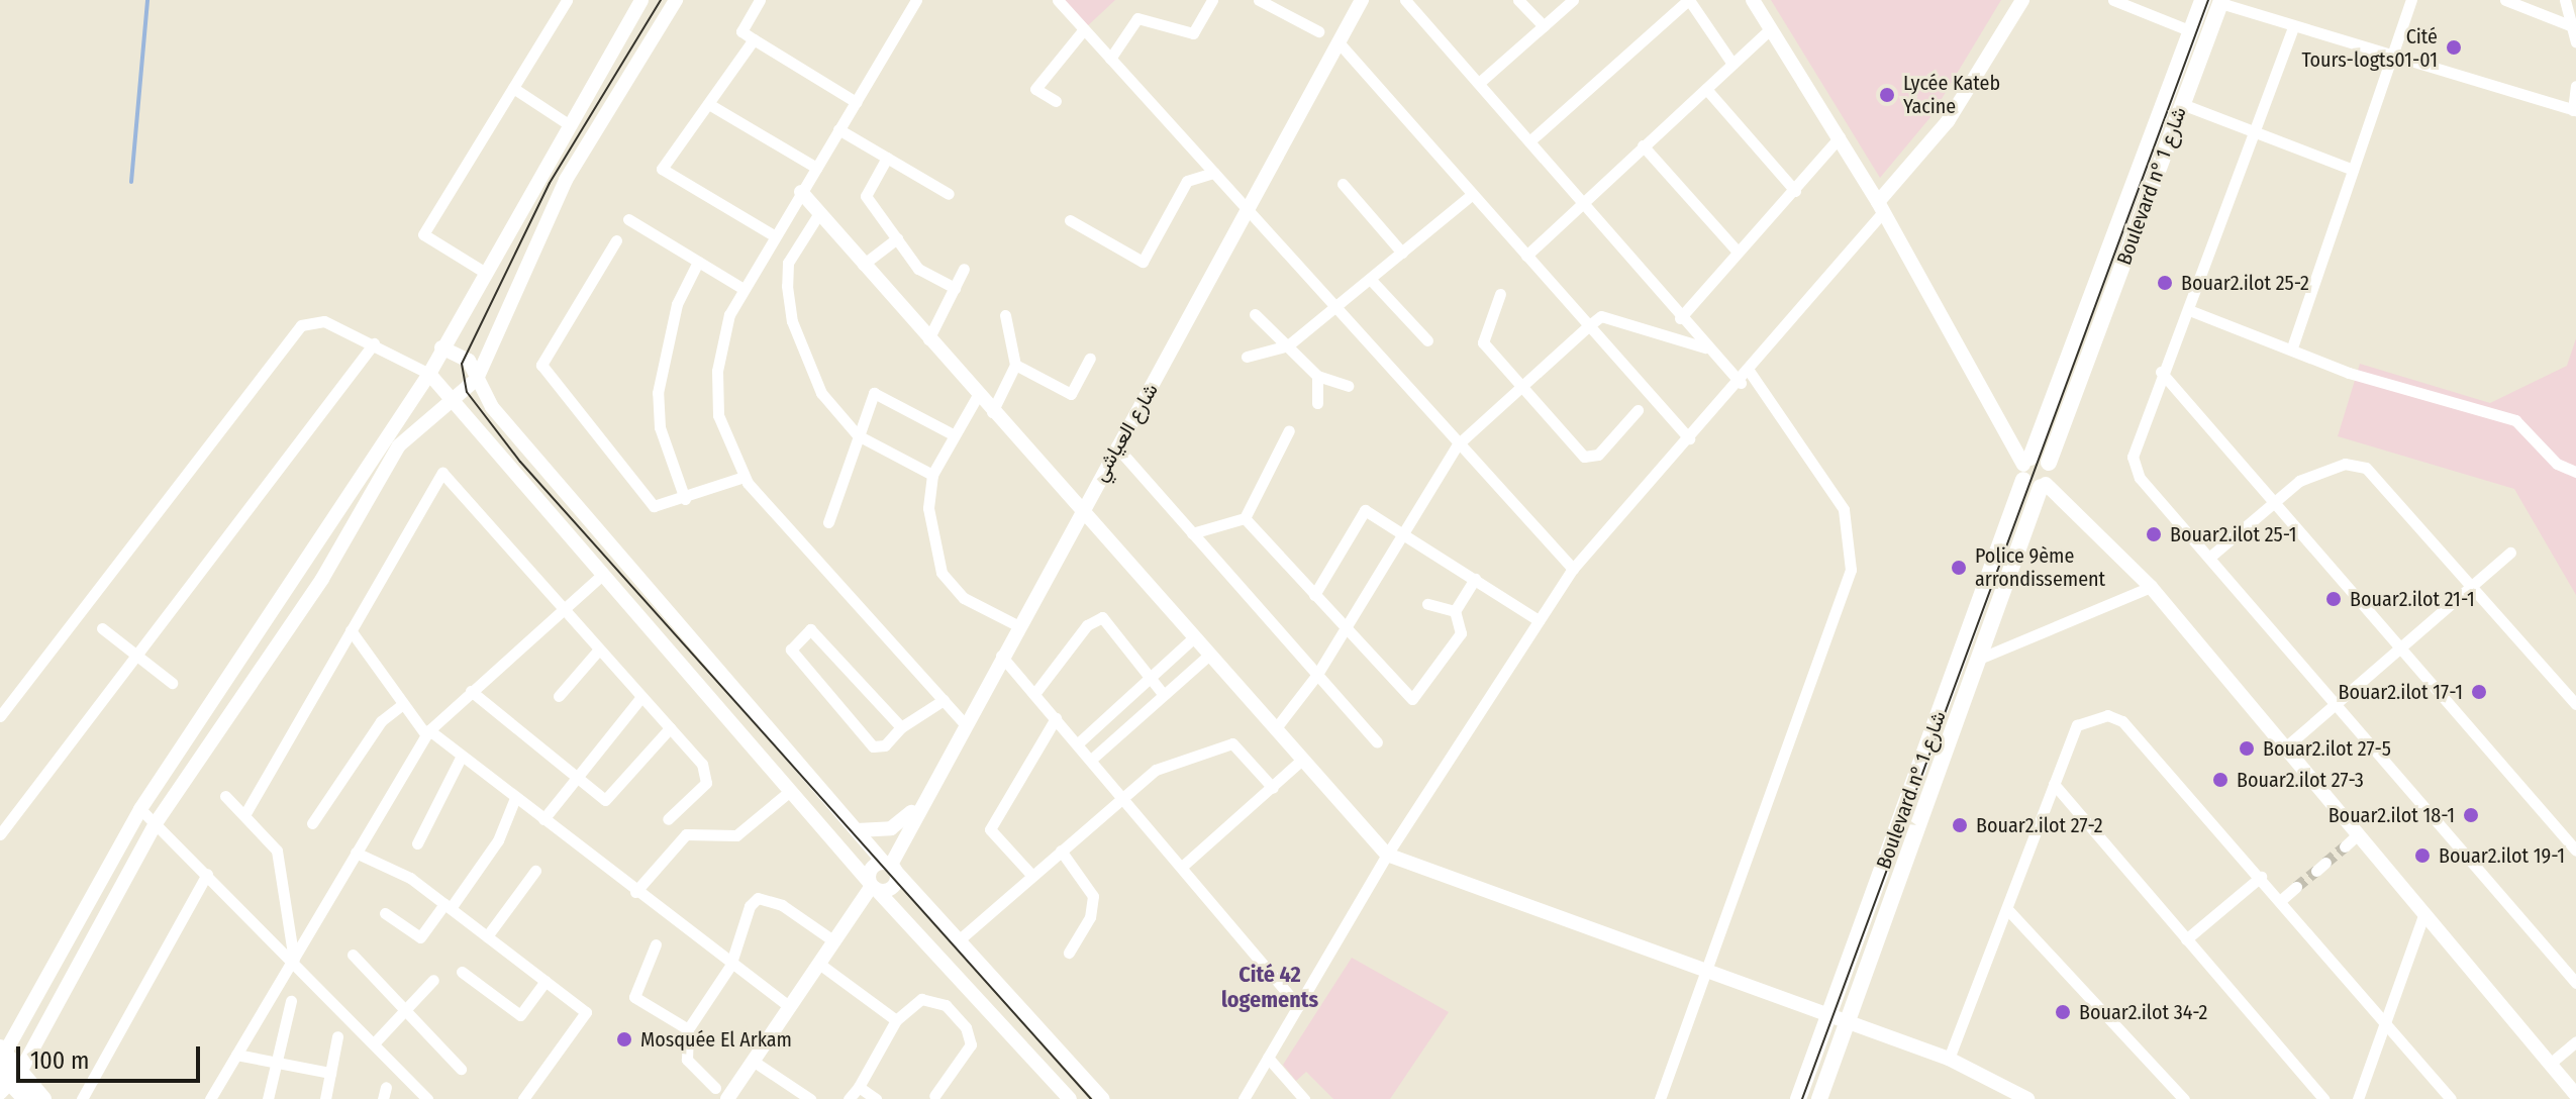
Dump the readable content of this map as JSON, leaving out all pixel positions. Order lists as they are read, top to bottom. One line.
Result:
{"streets":{"main road":["Boulevard n° شارع 1"],"street":["شارع العياشي"]},"districts":["Cité 42 logements"],"places":["Cité Tours-logts01-01","Lycée Kateb Yacine","Bouar2.ilot 25-2","Bouar2.ilot 25-1","Police 9ème arrondissement","Bouar2.ilot 21-1","Bouar2.ilot 17-1","Bouar2.ilot 27-5","Bouar2.ilot 27-3","Bouar2.ilot 18-1","Bouar2.ilot 27-2","Bouar2.ilot 19-1","Bouar2.ilot 34-2","Mosquée El Arkam"],"scale_bar":"100 m"}
